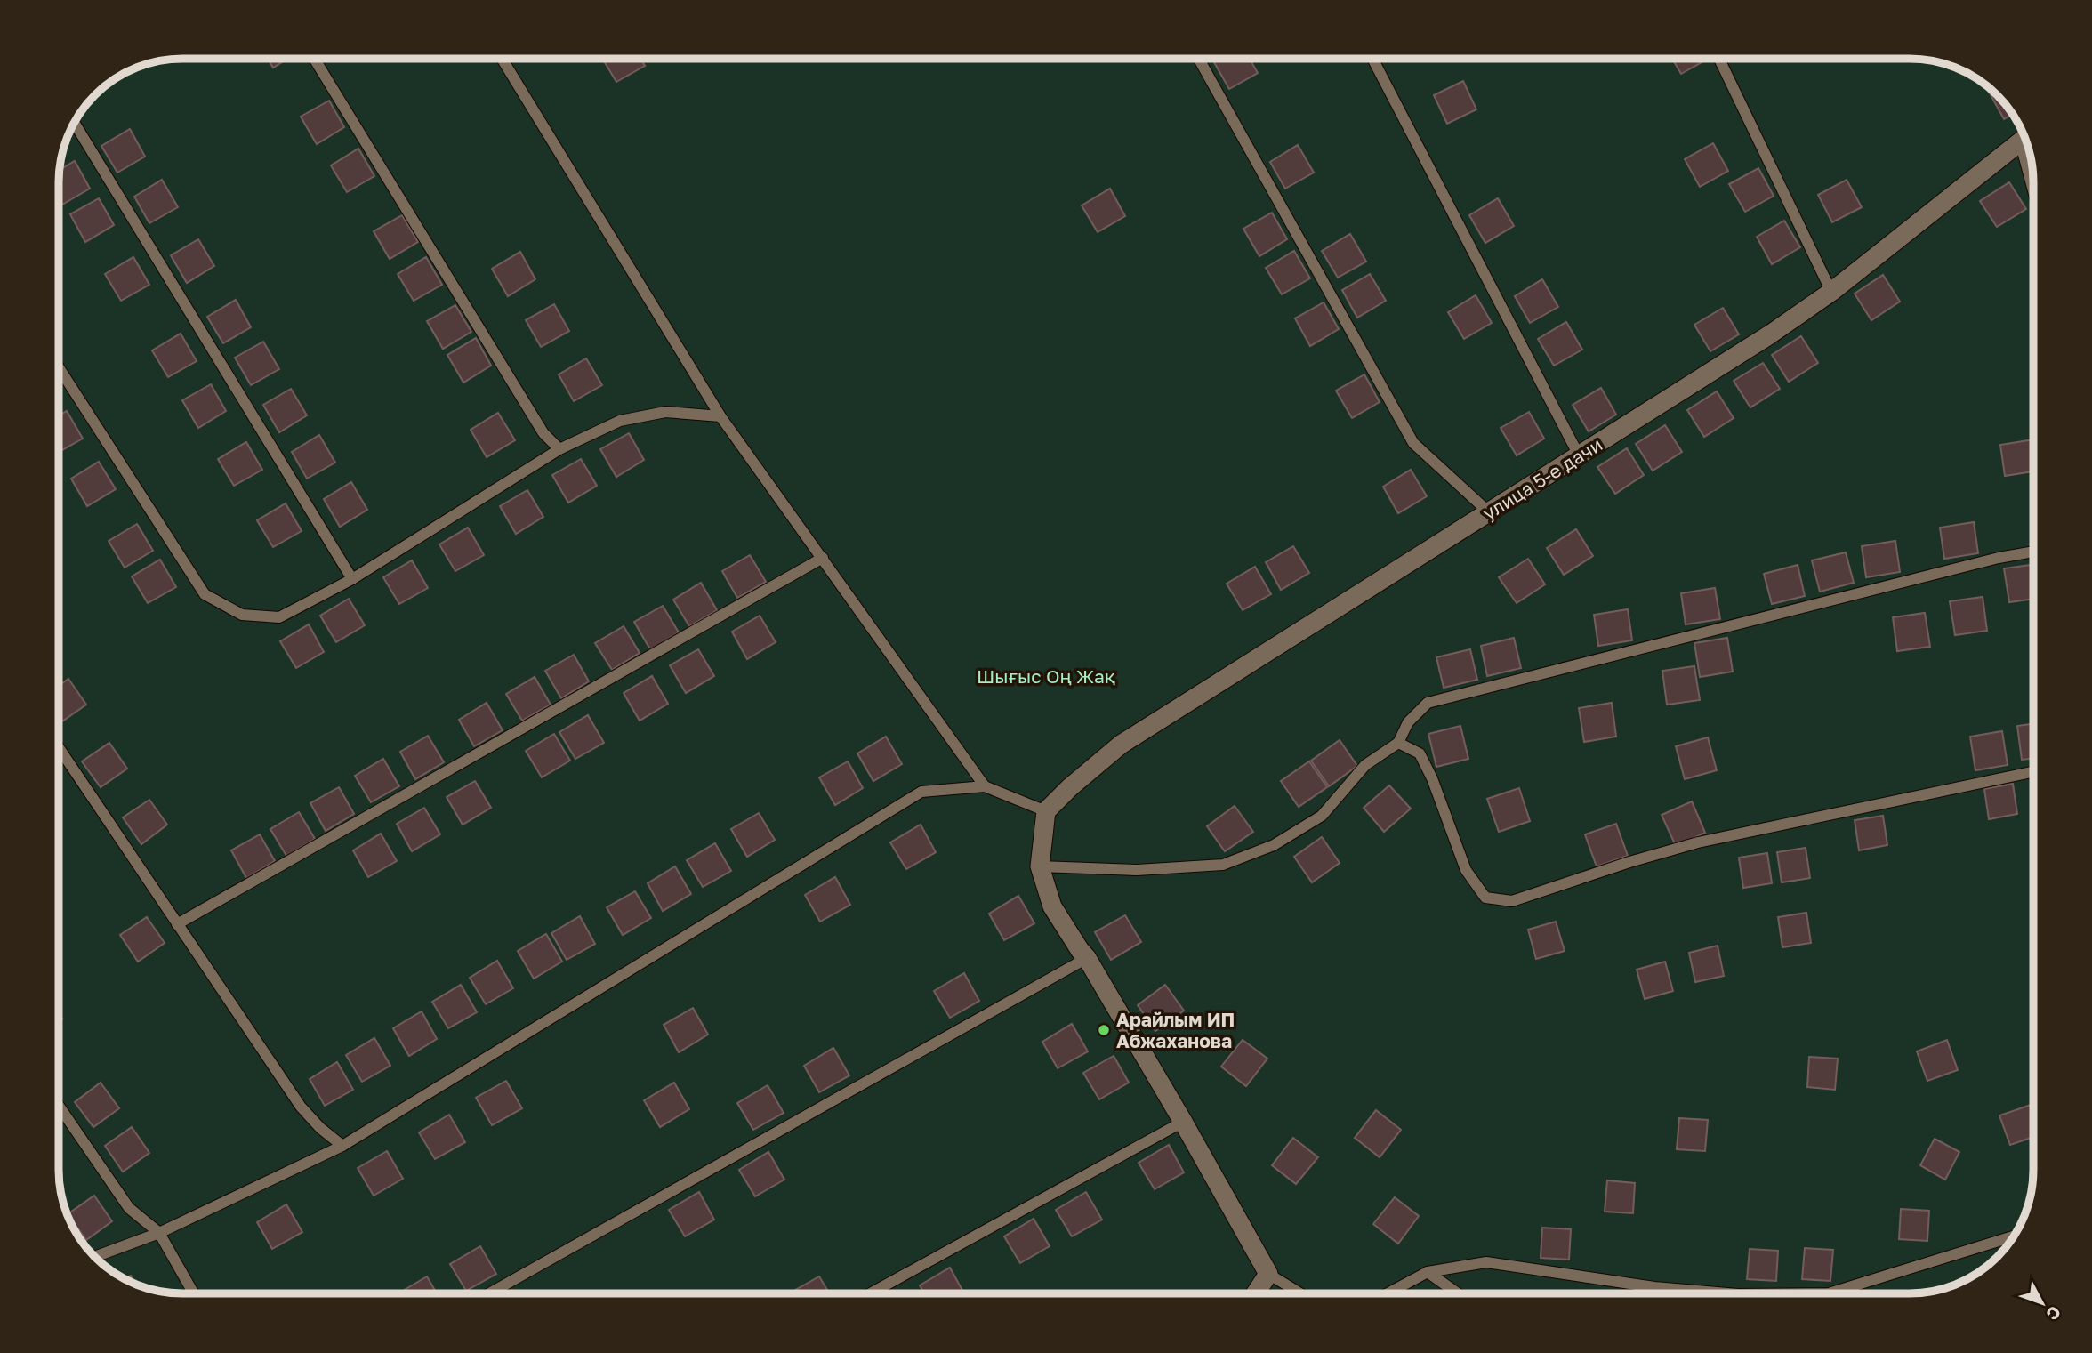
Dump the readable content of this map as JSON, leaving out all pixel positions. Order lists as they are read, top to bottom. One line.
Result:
{"streets":{"street":["улица 5-е дачи"]},"parks":["Шығыс Оң Жақ"],"places":["Арайлым ИП Абжаханова"],"north":"bottom right"}
